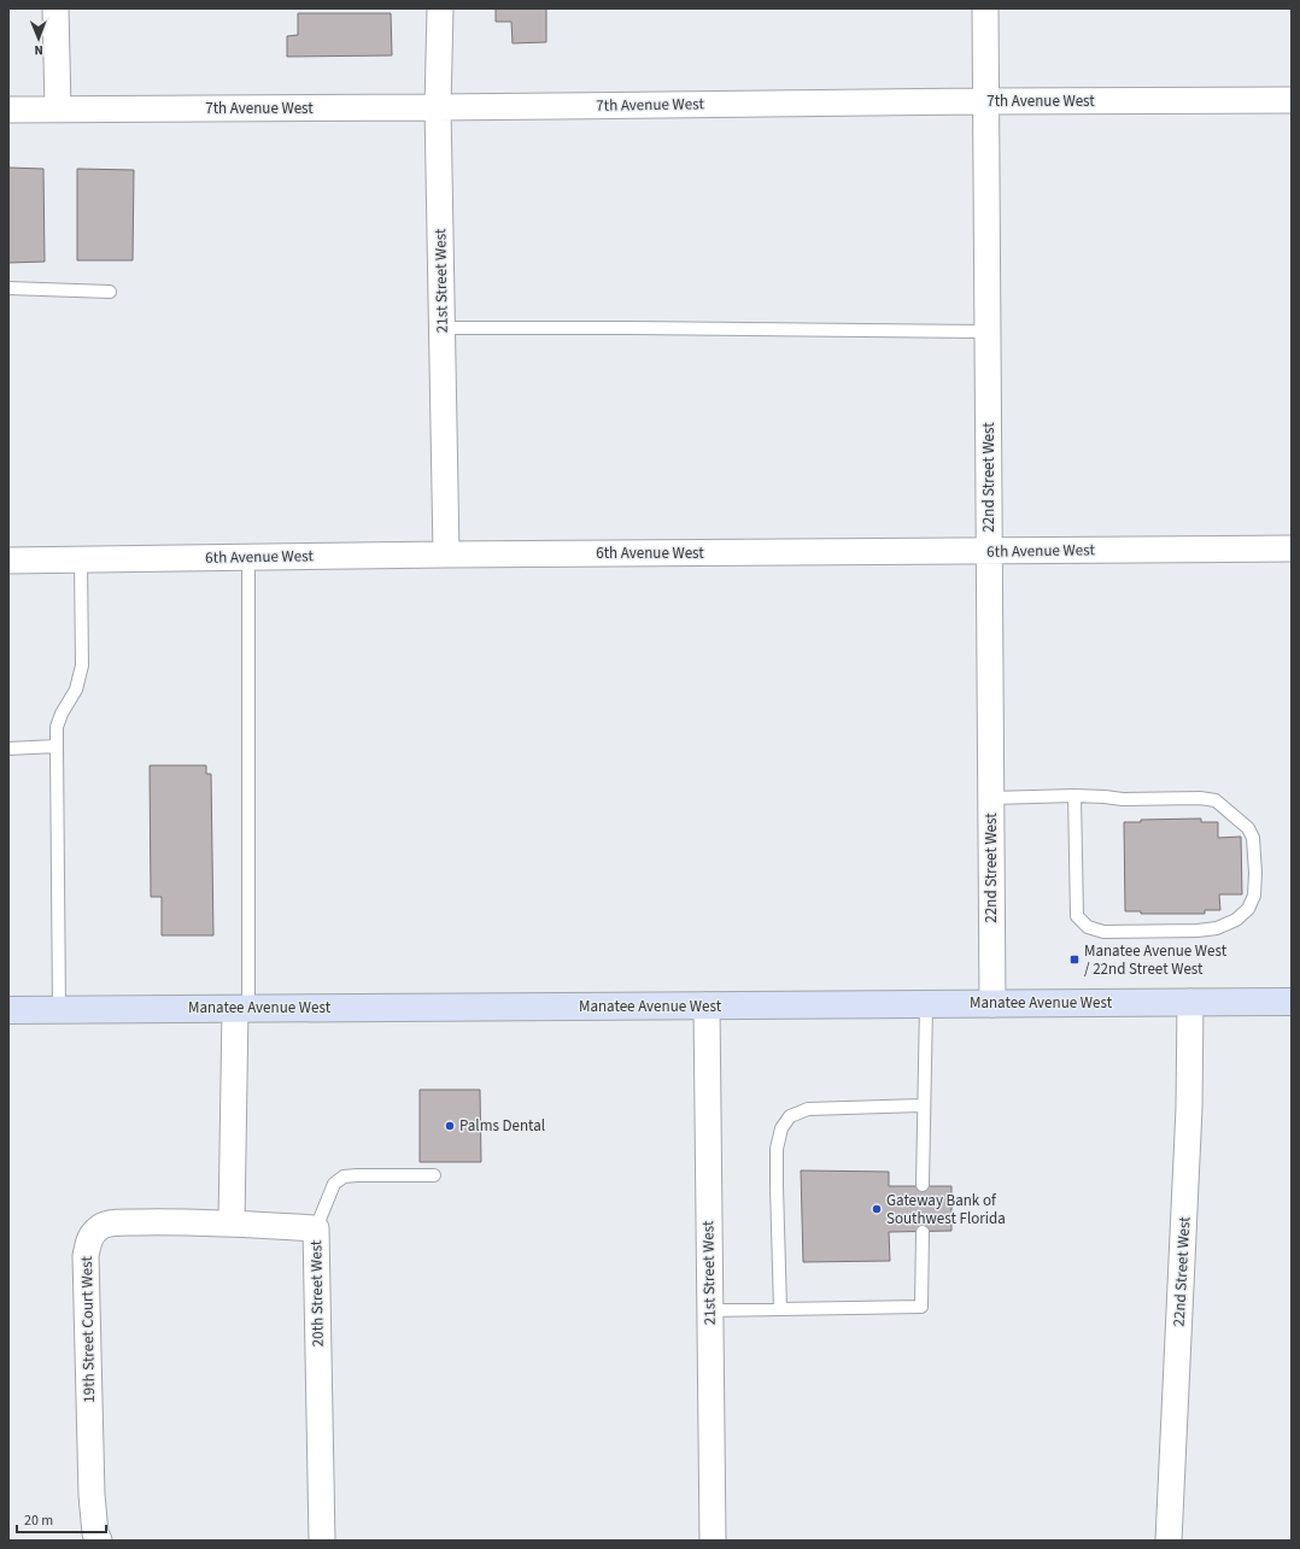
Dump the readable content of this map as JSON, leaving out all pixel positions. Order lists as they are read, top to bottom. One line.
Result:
{"streets":{"main road":["Manatee Avenue West"],"street":["7th Avenue West","21st Street West","22nd Street West","6th Avenue West","20th Street West","19th Street Court West"]},"crossings":[["7th Avenue West","21st Street West"],["7th Avenue West","22nd Street West"],["21st Street West","6th Avenue West"],["21st Street West","Manatee Avenue West"],["22nd Street West","6th Avenue West"],["22nd Street West","Manatee Avenue West"],["20th Street West","19th Street Court West"]],"places":{"transit":["Manatee Avenue West / 22nd Street West"],"other":["Palms Dental","Gateway Bank of Southwest Florida"]},"scale_bar":"20 m","north":"bottom"}
